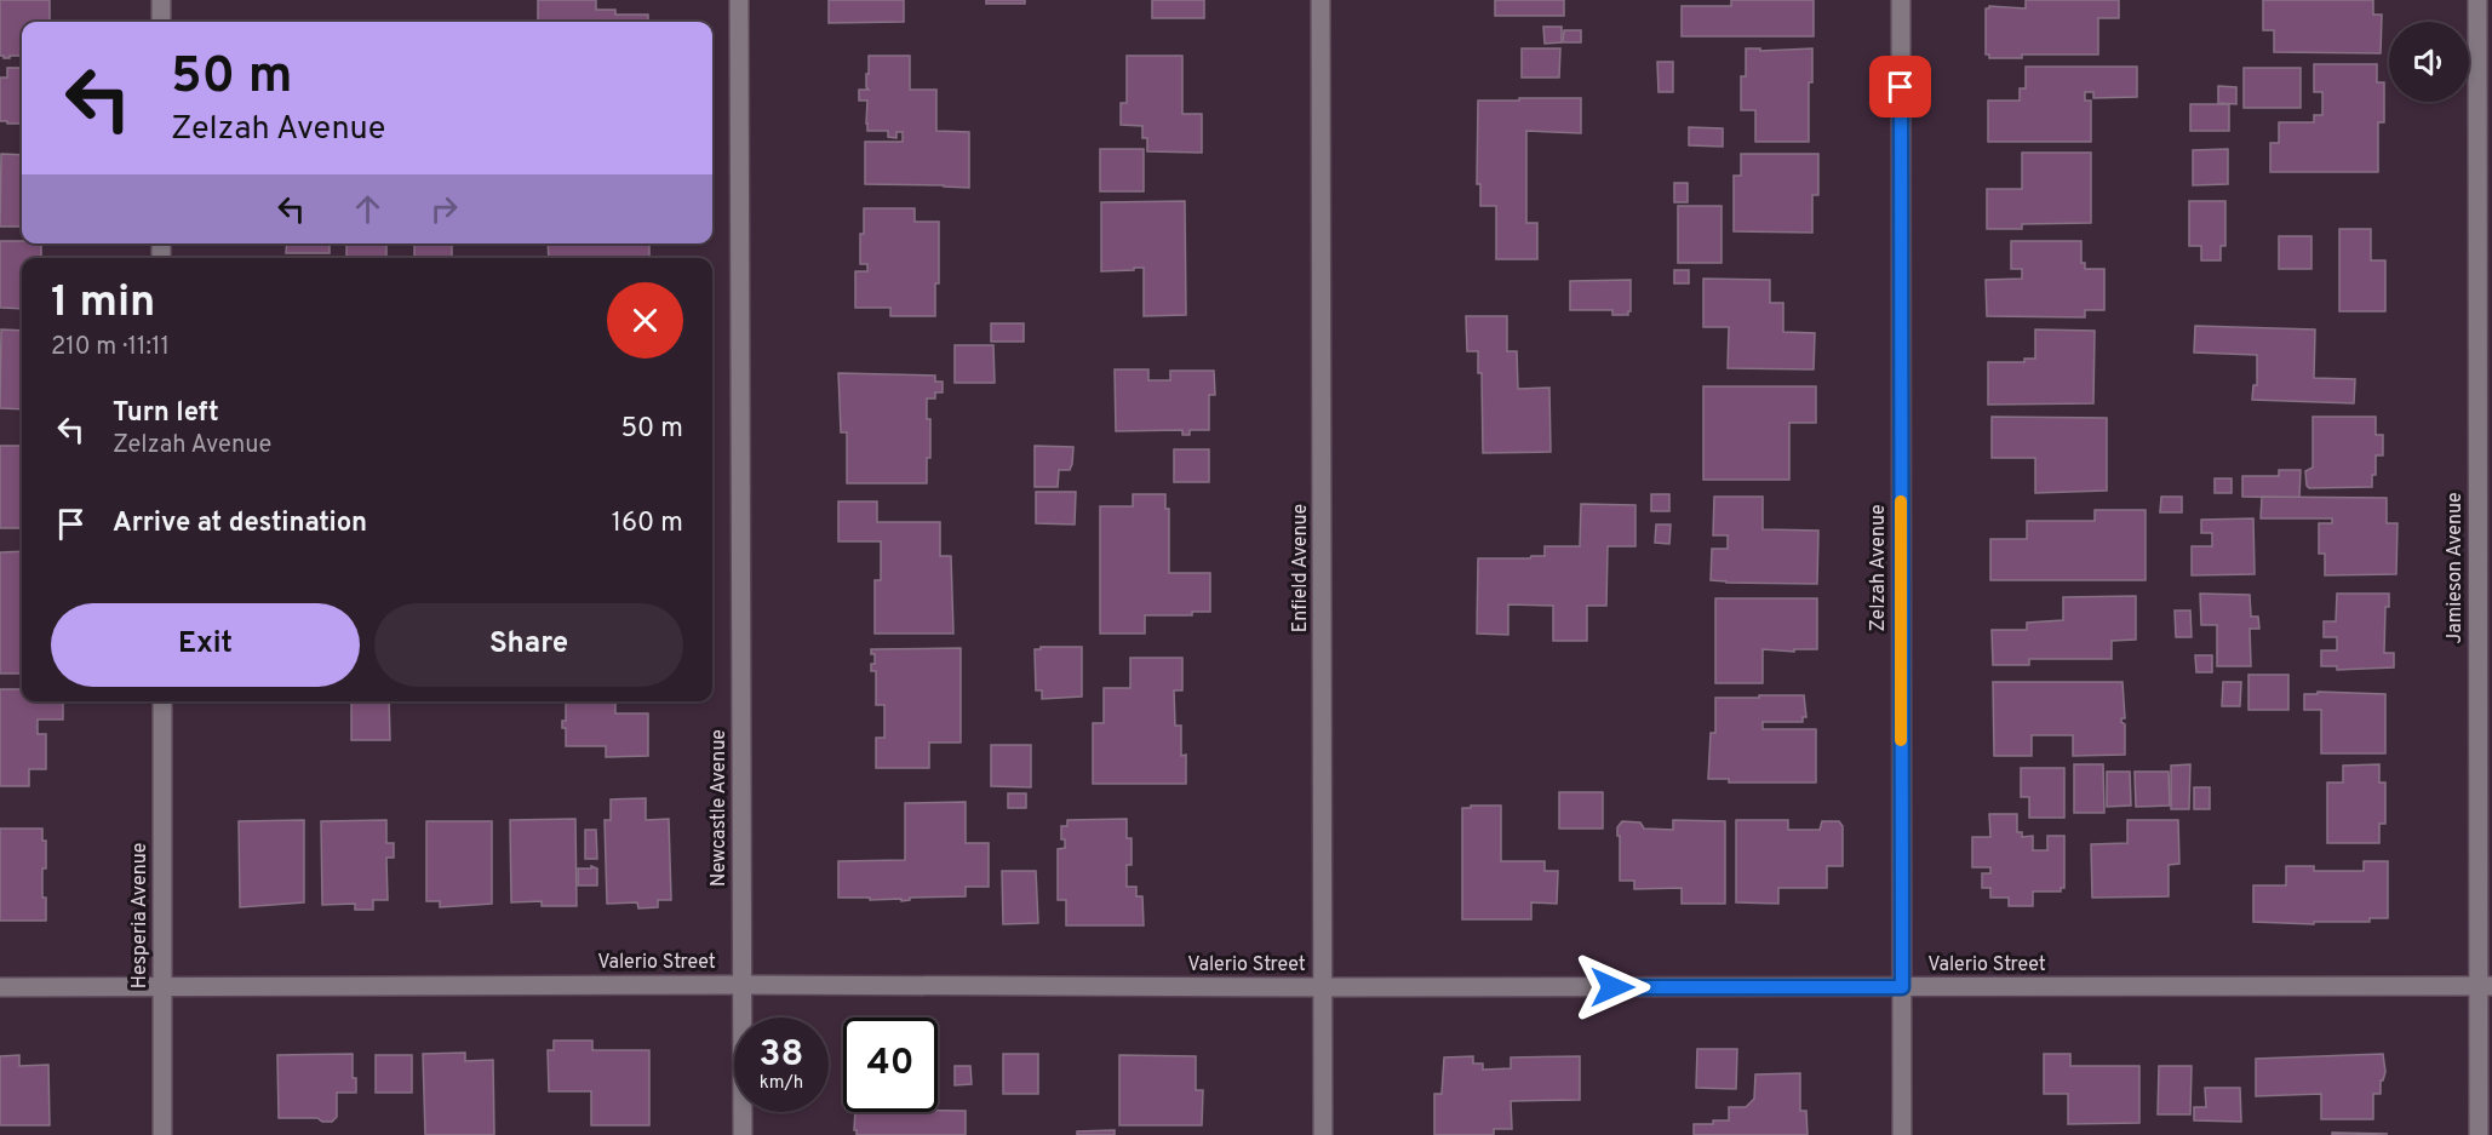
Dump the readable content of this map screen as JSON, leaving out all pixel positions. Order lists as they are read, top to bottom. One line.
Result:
{"streets":{"street":["Enfield Avenue","Zelzah Avenue","Jamieson Avenue","Newcastle Avenue","Hesperia Avenue","Valerio Street"]},"crossings":[["Enfield Avenue","Valerio Street"],["Zelzah Avenue","Valerio Street"],["Jamieson Avenue","Valerio Street"],["Newcastle Avenue","Valerio Street"],["Hesperia Avenue","Valerio Street"]],"page":{"turn":["50 m","Zelzah Avenue"],"heading":["1 min","210 m · 11:11"],"list":[{"name":"Turn left","note":"Zelzah Avenue","value":"50 m"},{"name":"Arrive at destination","value":"160 m"}],"buttons":["Exit","Share"],"speed":"38 km/h","limit":"40"}}
